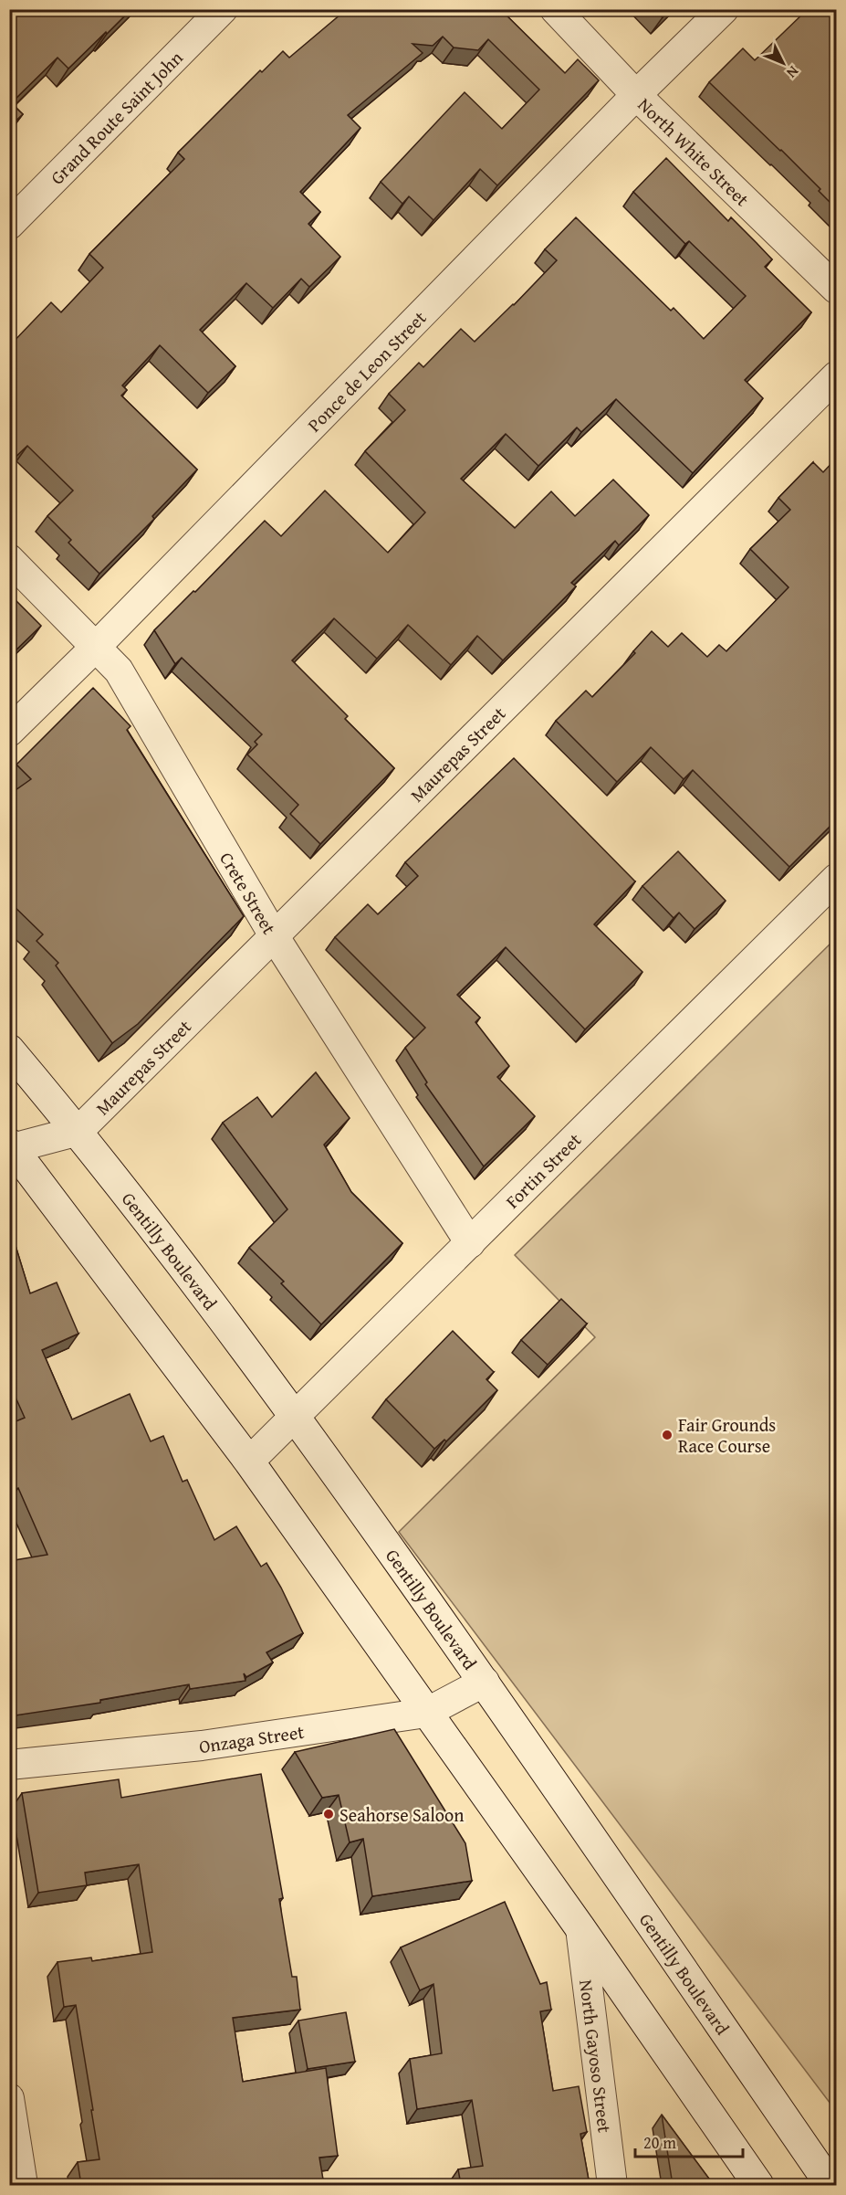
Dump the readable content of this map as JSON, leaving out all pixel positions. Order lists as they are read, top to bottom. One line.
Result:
{"streets":{"main road":["Gentilly Boulevard"],"street":["Grand Route Saint John","North White Street","Ponce de Leon Street","Maurepas Street","Crete Street","Fortin Street","Onzaga Street","North Gayoso Street"]},"crossings":[["North White Street","Ponce de Leon Street"],["Ponce de Leon Street","Crete Street"],["Maurepas Street","Crete Street"],["Maurepas Street","Gentilly Boulevard"],["Crete Street","Fortin Street"],["Fortin Street","Gentilly Boulevard"],["Gentilly Boulevard","Onzaga Street"]],"places":["Fair Grounds Race Course","Seahorse Saloon"],"scale_bar":"20 m","north":"bottom right"}
